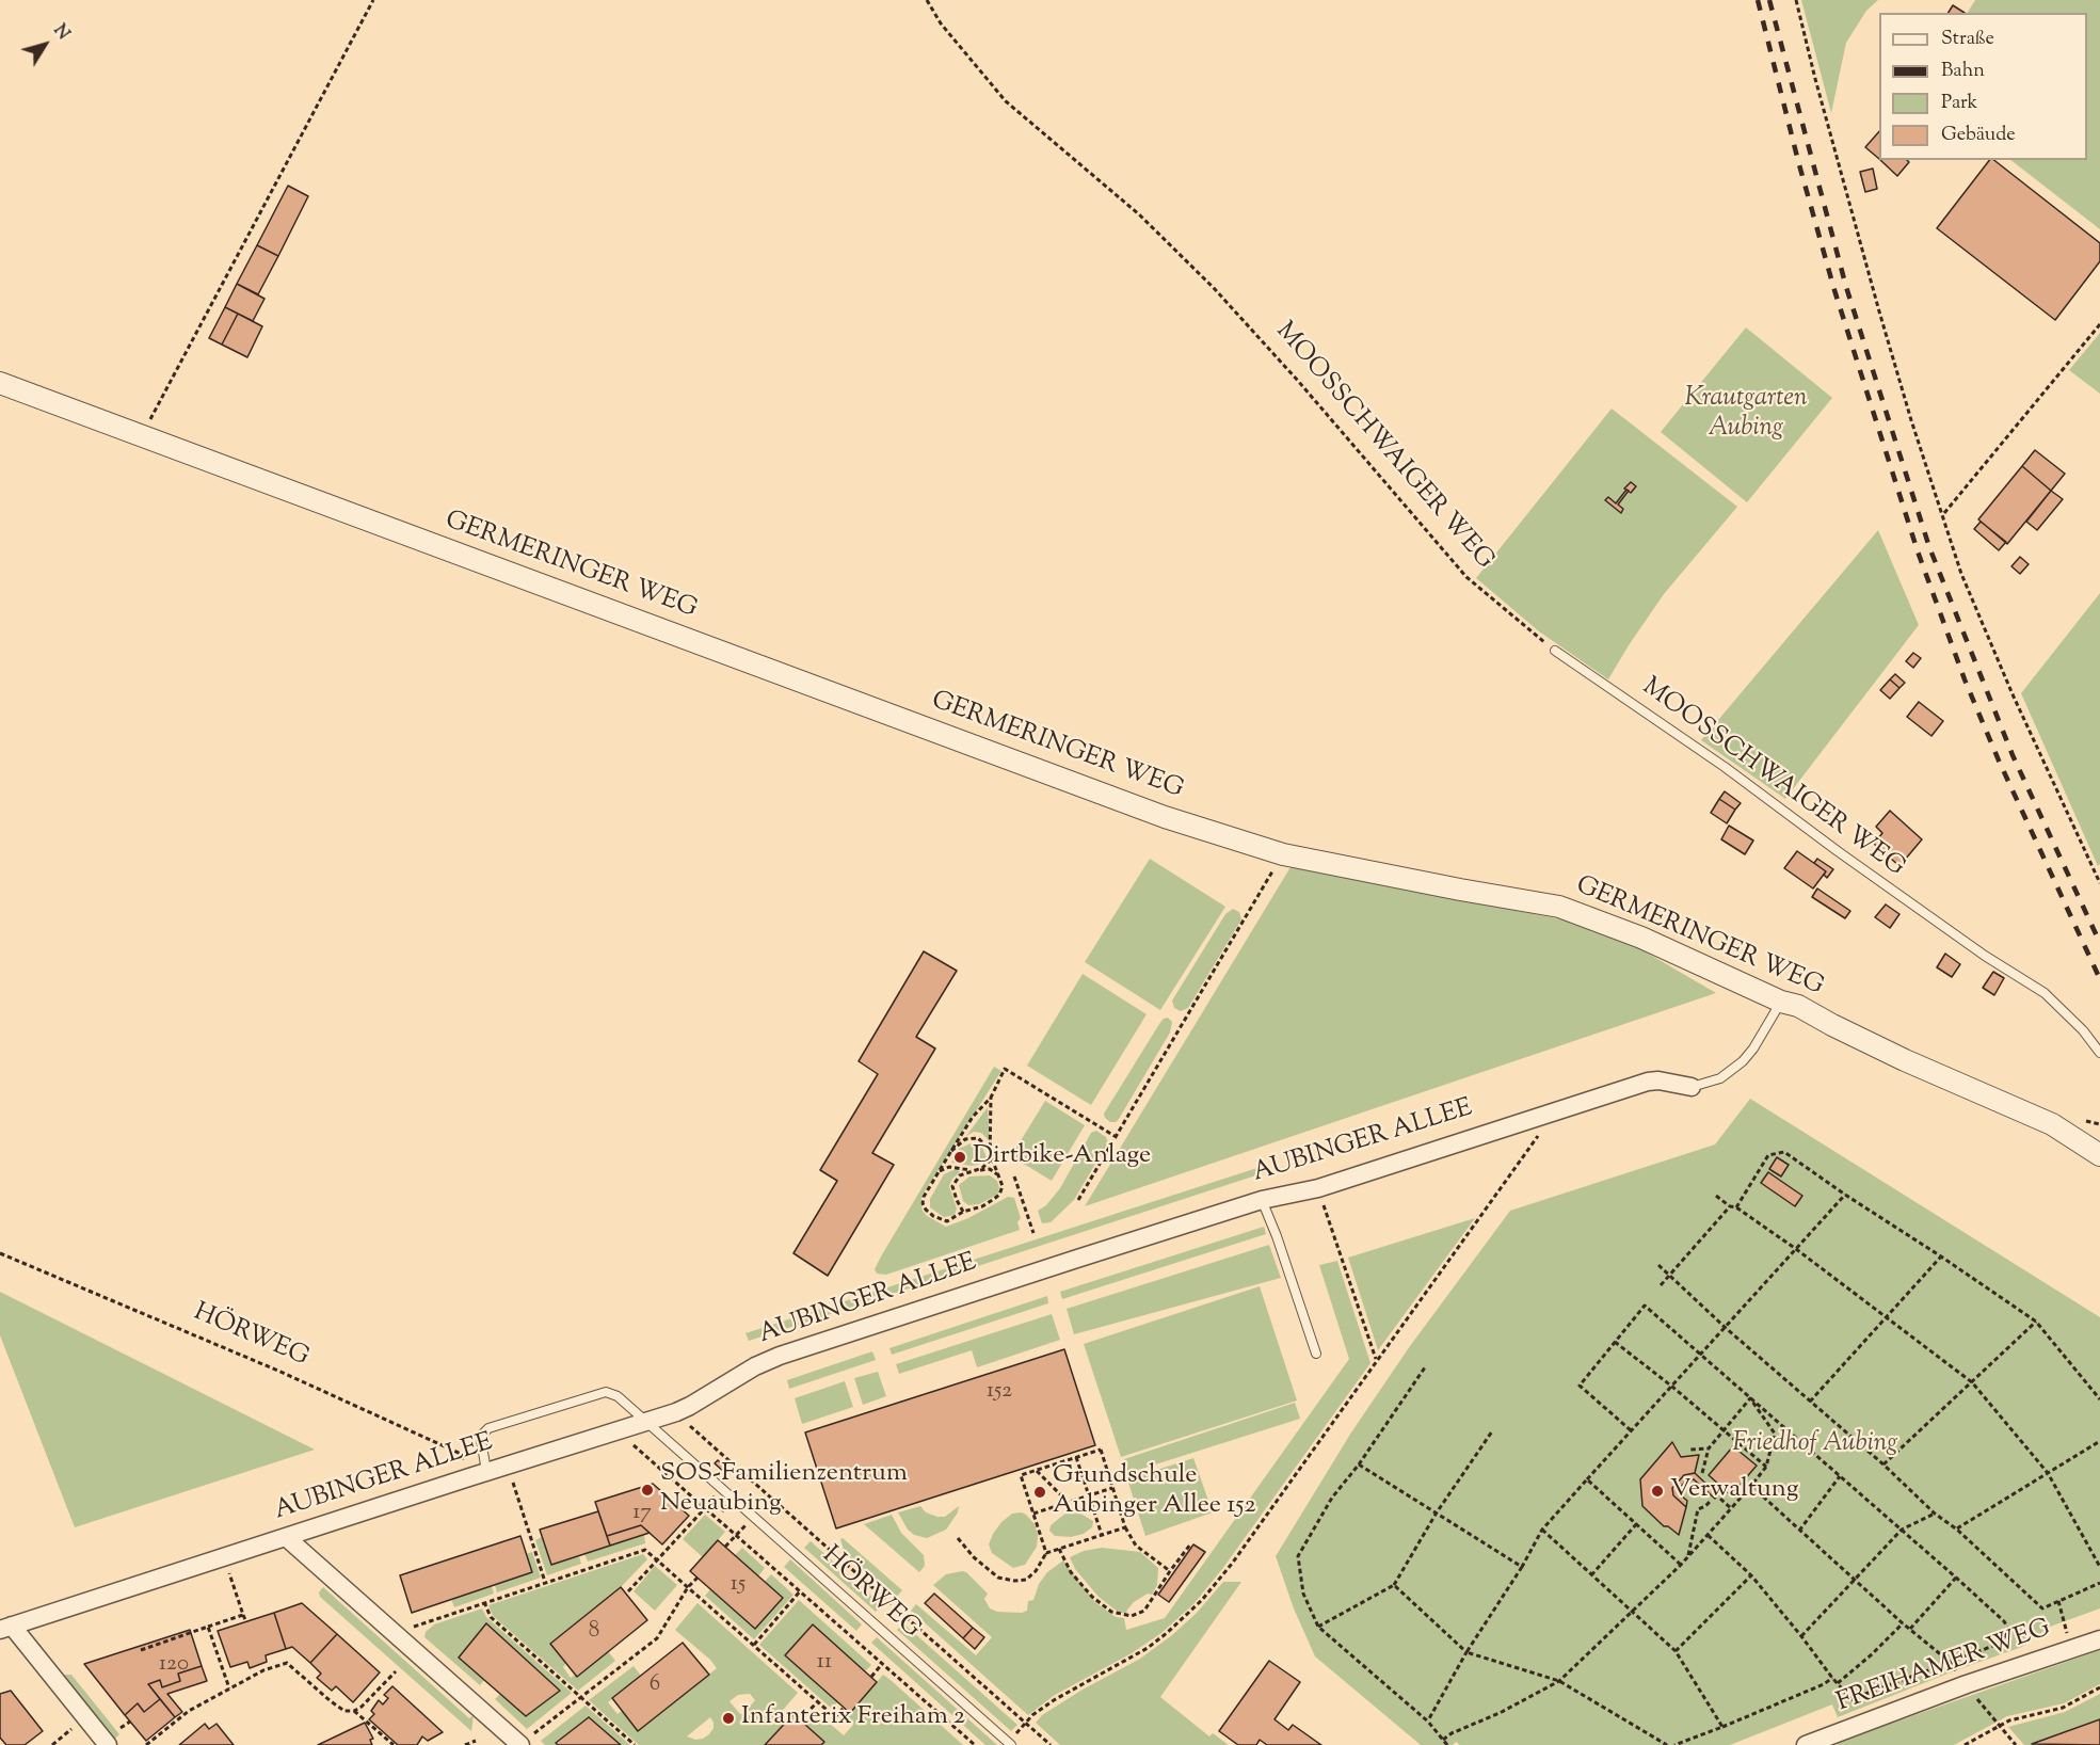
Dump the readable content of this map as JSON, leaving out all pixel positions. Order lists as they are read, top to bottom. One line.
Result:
{"streets":{"street":["GERMERINGER WEG","AUBINGER ALLEE","FREIHAMER WEG"],"lane":["MOOSSCHWAIGER WEG","HÖRWEG"]},"crossings":[["AUBINGER ALLEE","HÖRWEG"]],"parks":["Krautgarten Aubing","Friedhof Aubing"],"places":["Dirtbike-Anlage","SOS-Familienzentrum Neuaubing","Verwaltung","Grundschule Aubinger Allee 152","Infanterix Freiham 2"],"house_numbers":["152","17","15","8","11","120","6"],"legend":["Straße","Bahn","Park","Gebäude"],"north":"top right"}
